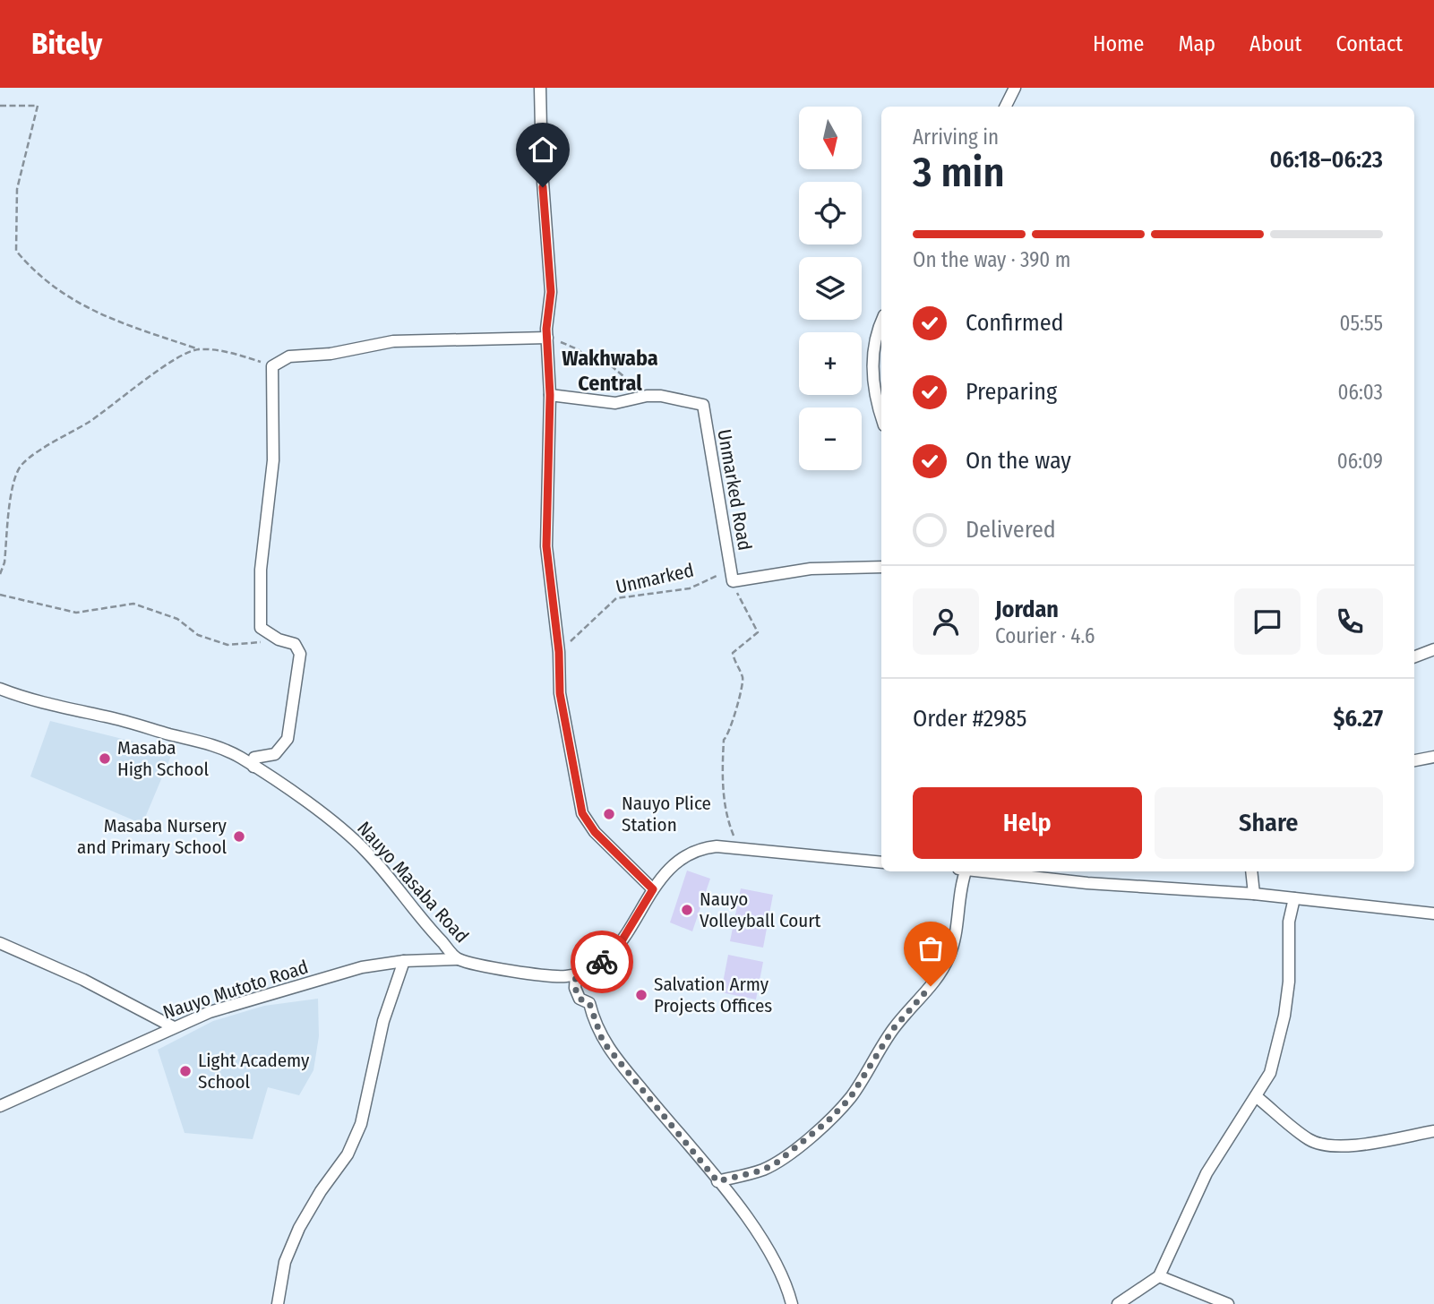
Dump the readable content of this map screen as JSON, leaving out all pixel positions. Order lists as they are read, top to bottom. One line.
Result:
{"streets":{"street":["Unmarked Road","Nauyo Masaba Road","Nauyo Mutoto Road"],"path":["Unmarked"]},"crossings":[["Unmarked Road","Unmarked"],["Nauyo Masaba Road","Nauyo Mutoto Road"]],"districts":["Wakhwaba Central"],"places":["Masaba High School","Nauyo Plice Station","Masaba Nursery and Primary School","Nauyo Volleyball Court","Salvation Army Projects Offices","Light Academy School"],"north":"bottom","page":{"header":"Bitely","nav":["Home","Map","About","Contact"],"map_buttons":["+","−"],"heading":["3 min","Arriving in","06:18–06:23"],"panel":["Jordan","Courier · 4.6","Order #2985","$6.27"],"bar":"On the way · 390 m","list":[["Confirmed","05:55"],["Preparing","06:03"],["On the way","06:09"],"Delivered"],"buttons":["Help","Share"]}}
